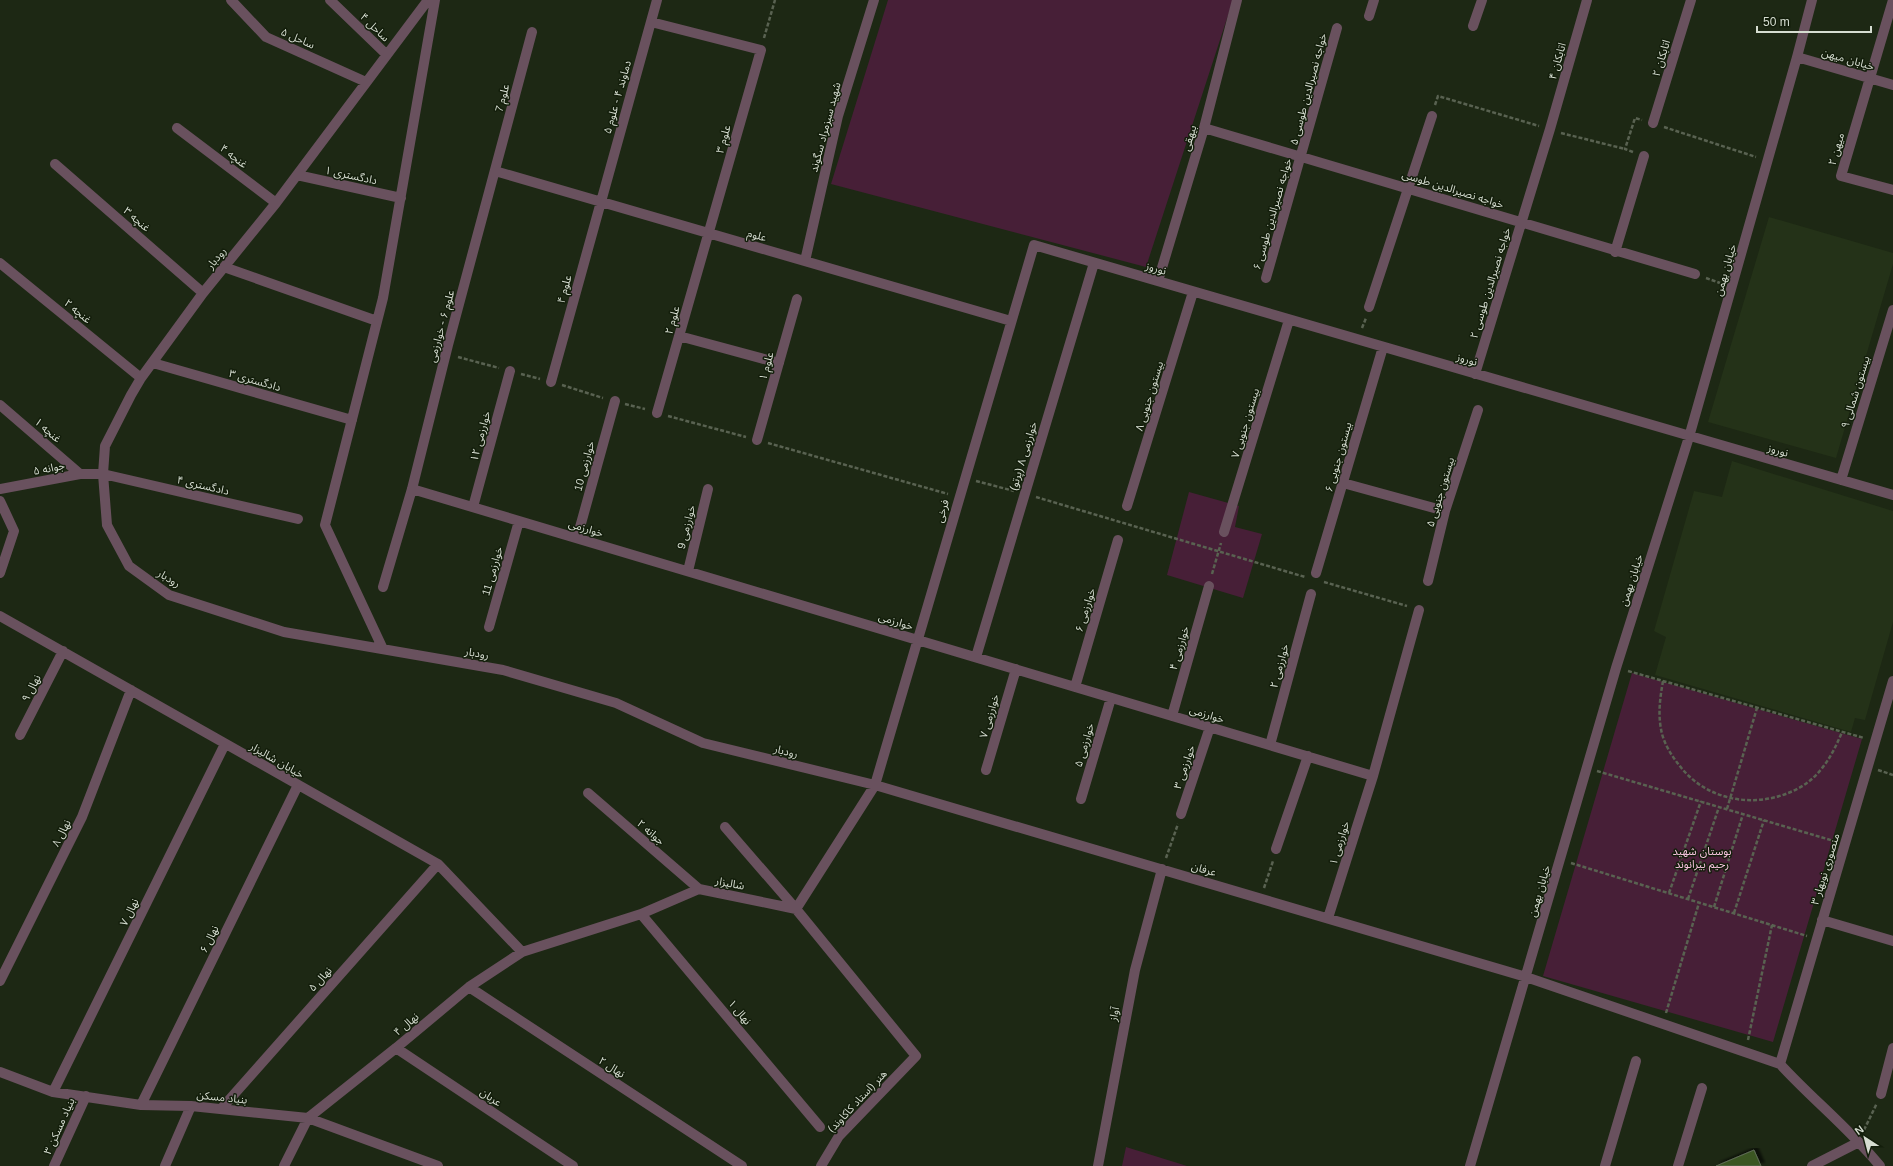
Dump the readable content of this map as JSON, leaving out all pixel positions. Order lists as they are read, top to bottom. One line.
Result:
{"streets":{"street":["ساحل ۴","ساحل ۵","اتابکان ۲","خیابان میهن","اتابکان ۴","خواجه نصیرالدین طوسی ۵","دماوند ۴ - علوم ۵","علوم 7","شهید سبزمراد سگوند","بیهقی","علوم ۳","میهن ۲","غنچه ۴","دادگستری ۱","خواجه نصیرالدین طوسی","خواجه نصیرالدین طوسی ۶","غنچه ۳","علوم","رودبار","نوروز","خیابان بهمن","خواجه نصیرالدین طوسی ۲","علوم ۴","غنچه ۲","علوم ۲","علوم ۶ - خوارزمی","علوم ۱","دادگستری ۳","بیستون شمالی ۹","بیستون جنوبی ۸","بیستون جنوبی ۷","غنچه ۱","خوارزمی ۱۲","خوارزمی ۸ (پرتو)","بیستون جنوبی ۶","خوارزمی 10","جوانه ۵","دادگستری ۴","بیستون جنوبی ۵","فرخی","خوارزمی 9","خوارزمی","خوارزمی 11","خوارزمی ۶","خوارزمی ۴","خوارزمی ۲","نهال ۹","خوارزمی ۷","خوارزمی ۵","خیابان شالیزار","خوارزمی ۳","جوانه ۲","نهال ۸","خوارزمی ۱","عرفان","منصوری نوبهار ۳","شالیزار","نهال ۷","نهال ۶","نهال ۵","نهال ۱","آواز","نهال ۴","نهال ۲","بنیاد مسکن","عربان","هنر (استاد کاکاوند)","بنیاد مسکن ۳"]},"crossings":[["ساحل ۴","رودبار"],["ساحل ۵","رودبار"],["خیابان میهن","میهن ۲"],["خیابان میهن","خیابان بهمن"],["اتابکان ۴","خواجه نصیرالدین طوسی"],["اتابکان ۴","خواجه نصیرالدین طوسی ۲"],["خواجه نصیرالدین طوسی ۵","خواجه نصیرالدین طوسی"],["خواجه نصیرالدین طوسی ۵","خواجه نصیرالدین طوسی ۶"],["دماوند ۴ - علوم ۵","علوم"],["دماوند ۴ - علوم ۵","علوم ۴"],["علوم 7","علوم"],["علوم 7","علوم ۶ - خوارزمی"],["شهید سبزمراد سگوند","علوم"],["بیهقی","خواجه نصیرالدین طوسی"],["بیهقی","نوروز"],["علوم ۳","علوم"],["علوم ۳","علوم ۲"],["غنچه ۴","رودبار"],["دادگستری ۱","رودبار"],["خواجه نصیرالدین طوسی","خواجه نصیرالدین طوسی ۶"],["خواجه نصیرالدین طوسی","خواجه نصیرالدین طوسی ۲"],["غنچه ۳","رودبار"],["علوم","علوم ۴"],["علوم","علوم ۲"],["علوم","علوم ۶ - خوارزمی"],["علوم","فرخی"],["رودبار","غنچه ۲"],["رودبار","دادگستری ۳"],["رودبار","جوانه ۵"],["رودبار","دادگستری ۴"],["رودبار","فرخی"],["رودبار","عرفان"],["نوروز","خیابان بهمن"],["نوروز","خواجه نصیرالدین طوسی ۲"],["نوروز","بیستون شمالی ۹"],["نوروز","بیستون جنوبی ۸"],["نوروز","بیستون جنوبی ۷"],["نوروز","خوارزمی ۸ (پرتو)"],["نوروز","بیستون جنوبی ۶"],["نوروز","فرخی"],["خیابان بهمن","عرفان"],["علوم ۶ - خوارزمی","خوارزمی"],["غنچه ۱","جوانه ۵"],["خوارزمی ۱۲","خوارزمی"],["خوارزمی ۸ (پرتو)","خوارزمی"],["خوارزمی 10","خوارزمی"],["جوانه ۵","دادگستری ۴"],["فرخی","خوارزمی"],["فرخی","عرفان"],["خوارزمی 9","خوارزمی"],["خوارزمی","خوارزمی 11"],["خوارزمی","خوارزمی ۶"],["خوارزمی","خوارزمی ۴"],["خوارزمی","خوارزمی ۲"],["خوارزمی","خوارزمی ۷"],["خوارزمی","خوارزمی ۵"],["خوارزمی","خوارزمی ۳"],["خوارزمی","خوارزمی ۱"],["نهال ۹","خیابان شالیزار"],["خیابان شالیزار","نهال ۸"],["خیابان شالیزار","شالیزار"],["خیابان شالیزار","نهال ۷"],["خیابان شالیزار","نهال ۶"],["خیابان شالیزار","نهال ۵"],["خیابان شالیزار","نهال ۴"],["جوانه ۲","شالیزار"],["خوارزمی ۱","عرفان"],["عرفان","منصوری نوبهار ۳"],["عرفان","آواز"],["شالیزار","نهال ۱"],["شالیزار","نهال ۴"],["شالیزار","هنر (استاد کاکاوند)"],["نهال ۷","بنیاد مسکن"],["نهال ۶","بنیاد مسکن"],["نهال ۵","بنیاد مسکن"],["نهال ۴","نهال ۲"],["نهال ۴","بنیاد مسکن"],["نهال ۴","عربان"],["بنیاد مسکن","بنیاد مسکن ۳"]],"parks":["بوستان شهید رحیم بیرانوند"],"scale_bar":"50 m","north":"top left"}
